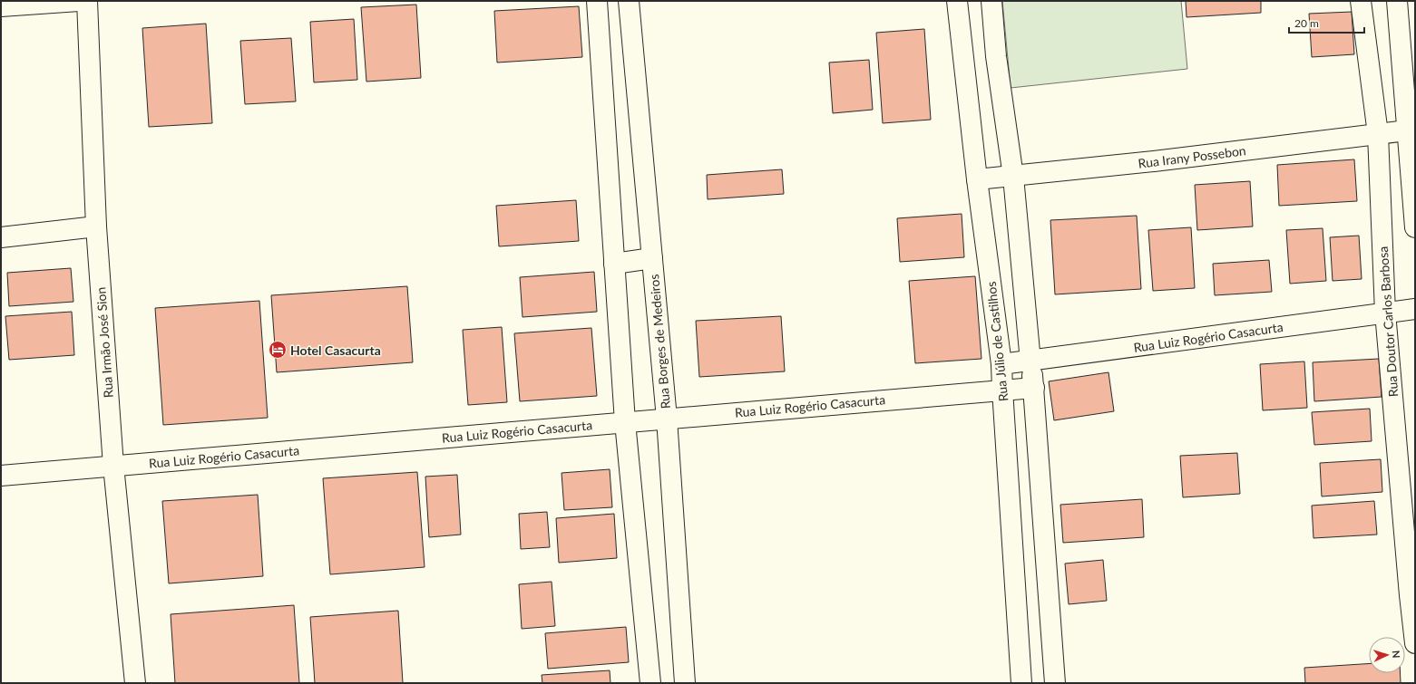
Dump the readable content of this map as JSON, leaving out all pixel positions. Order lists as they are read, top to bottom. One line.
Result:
{"streets":{"street":["Rua Irany Possebon","Rua Doutor Carlos Barbosa","Rua Luiz Rogério Casacurta","Rua Borges de Medeiros","Rua Júlio de Castilhos","Rua Irmão José Sion"]},"crossings":[["Rua Irany Possebon","Rua Doutor Carlos Barbosa"],["Rua Irany Possebon","Rua Júlio de Castilhos"],["Rua Doutor Carlos Barbosa","Rua Luiz Rogério Casacurta"],["Rua Luiz Rogério Casacurta","Rua Borges de Medeiros"],["Rua Luiz Rogério Casacurta","Rua Júlio de Castilhos"],["Rua Luiz Rogério Casacurta","Rua Irmão José Sion"]],"places":{"hotel":["Hotel Casacurta"]},"scale_bar":"20 m","north":"right"}
